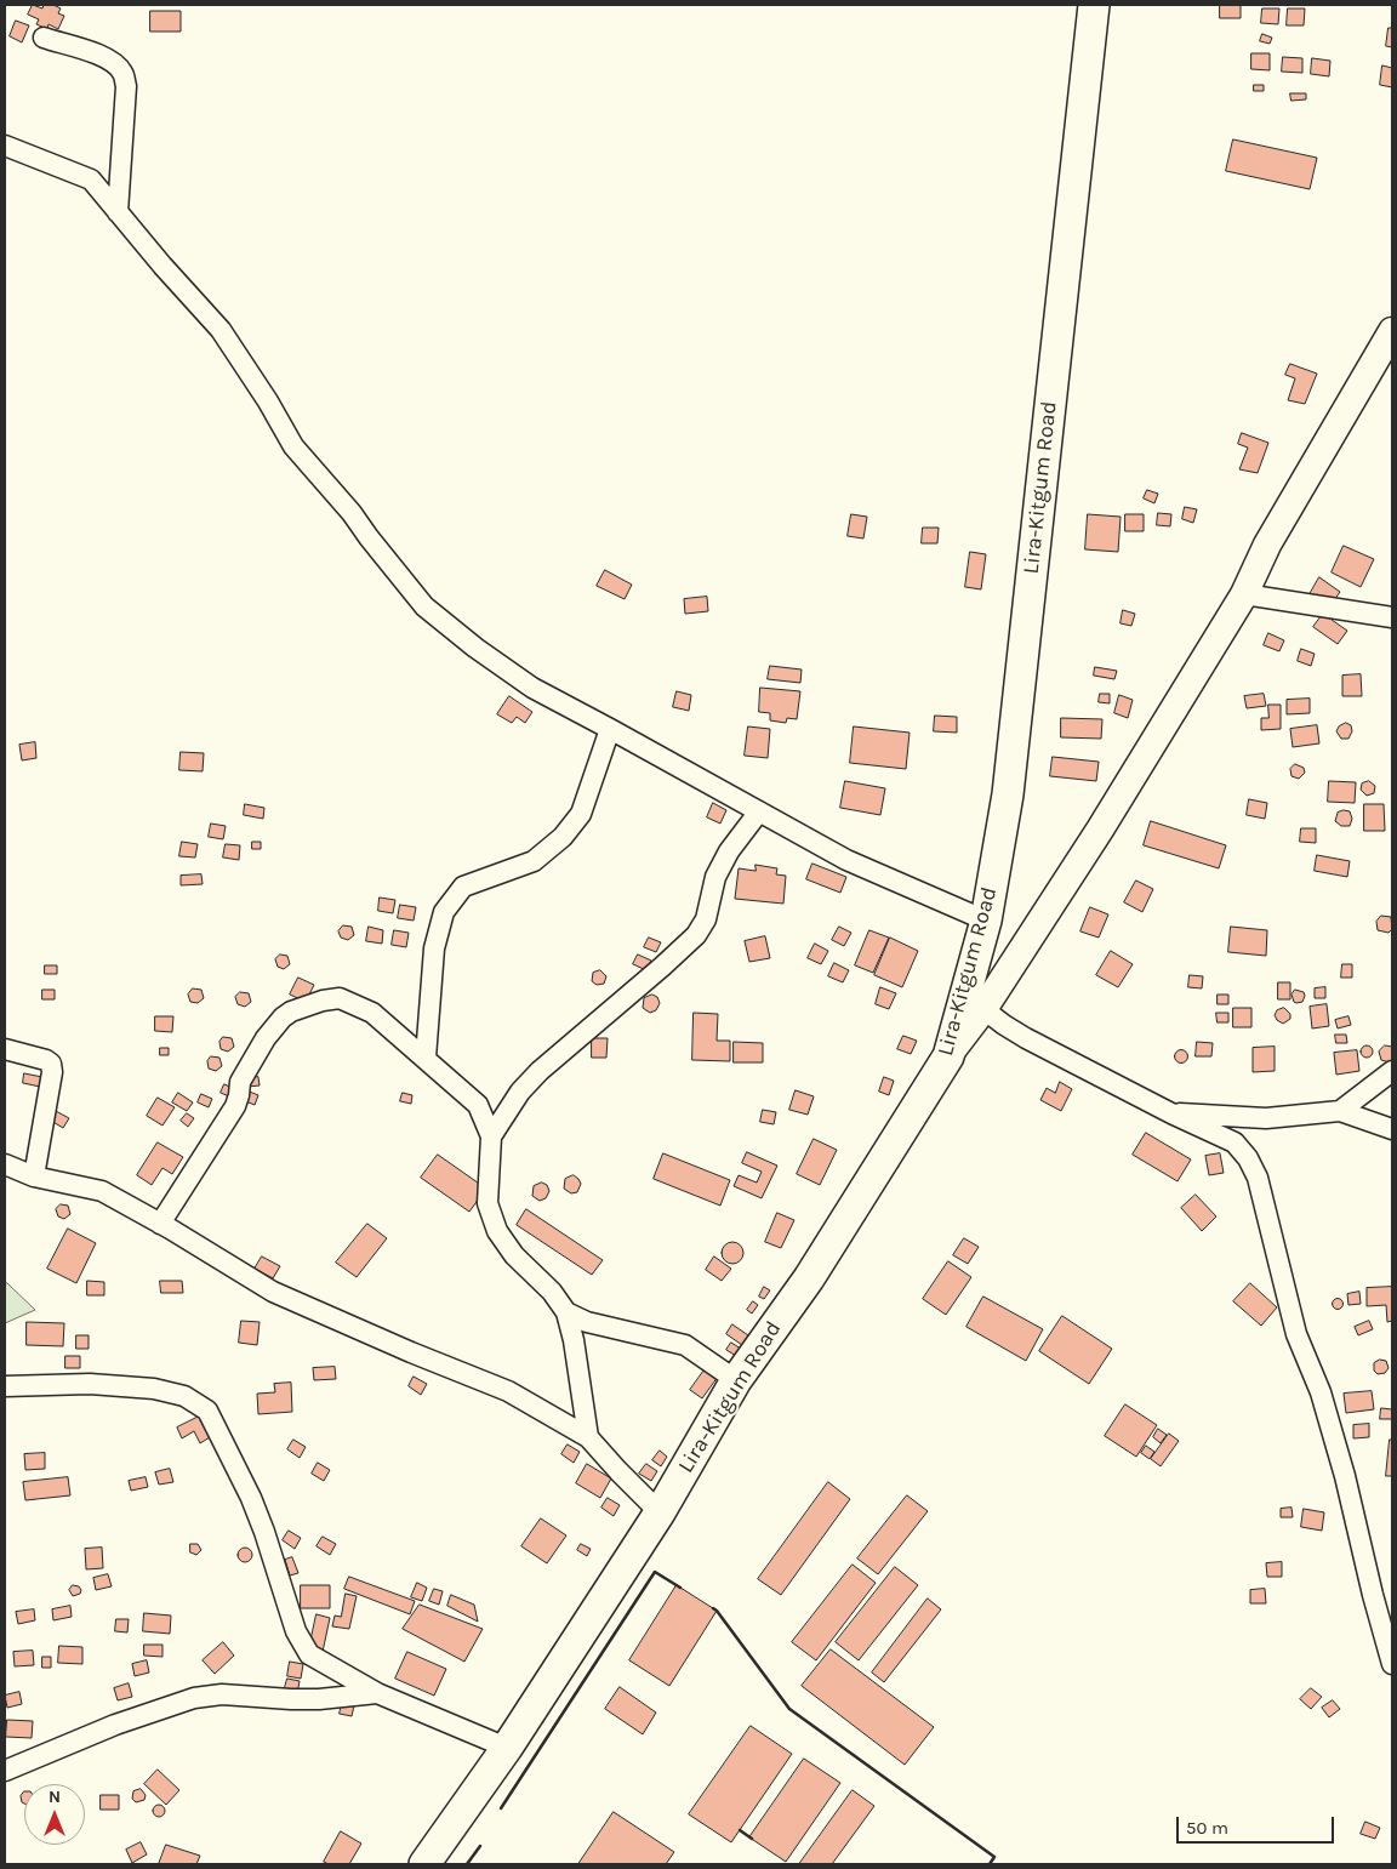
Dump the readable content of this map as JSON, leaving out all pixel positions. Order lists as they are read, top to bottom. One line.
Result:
{"streets":{"main road":["Lira-Kitgum Road"]},"scale_bar":"50 m","north":"top"}
